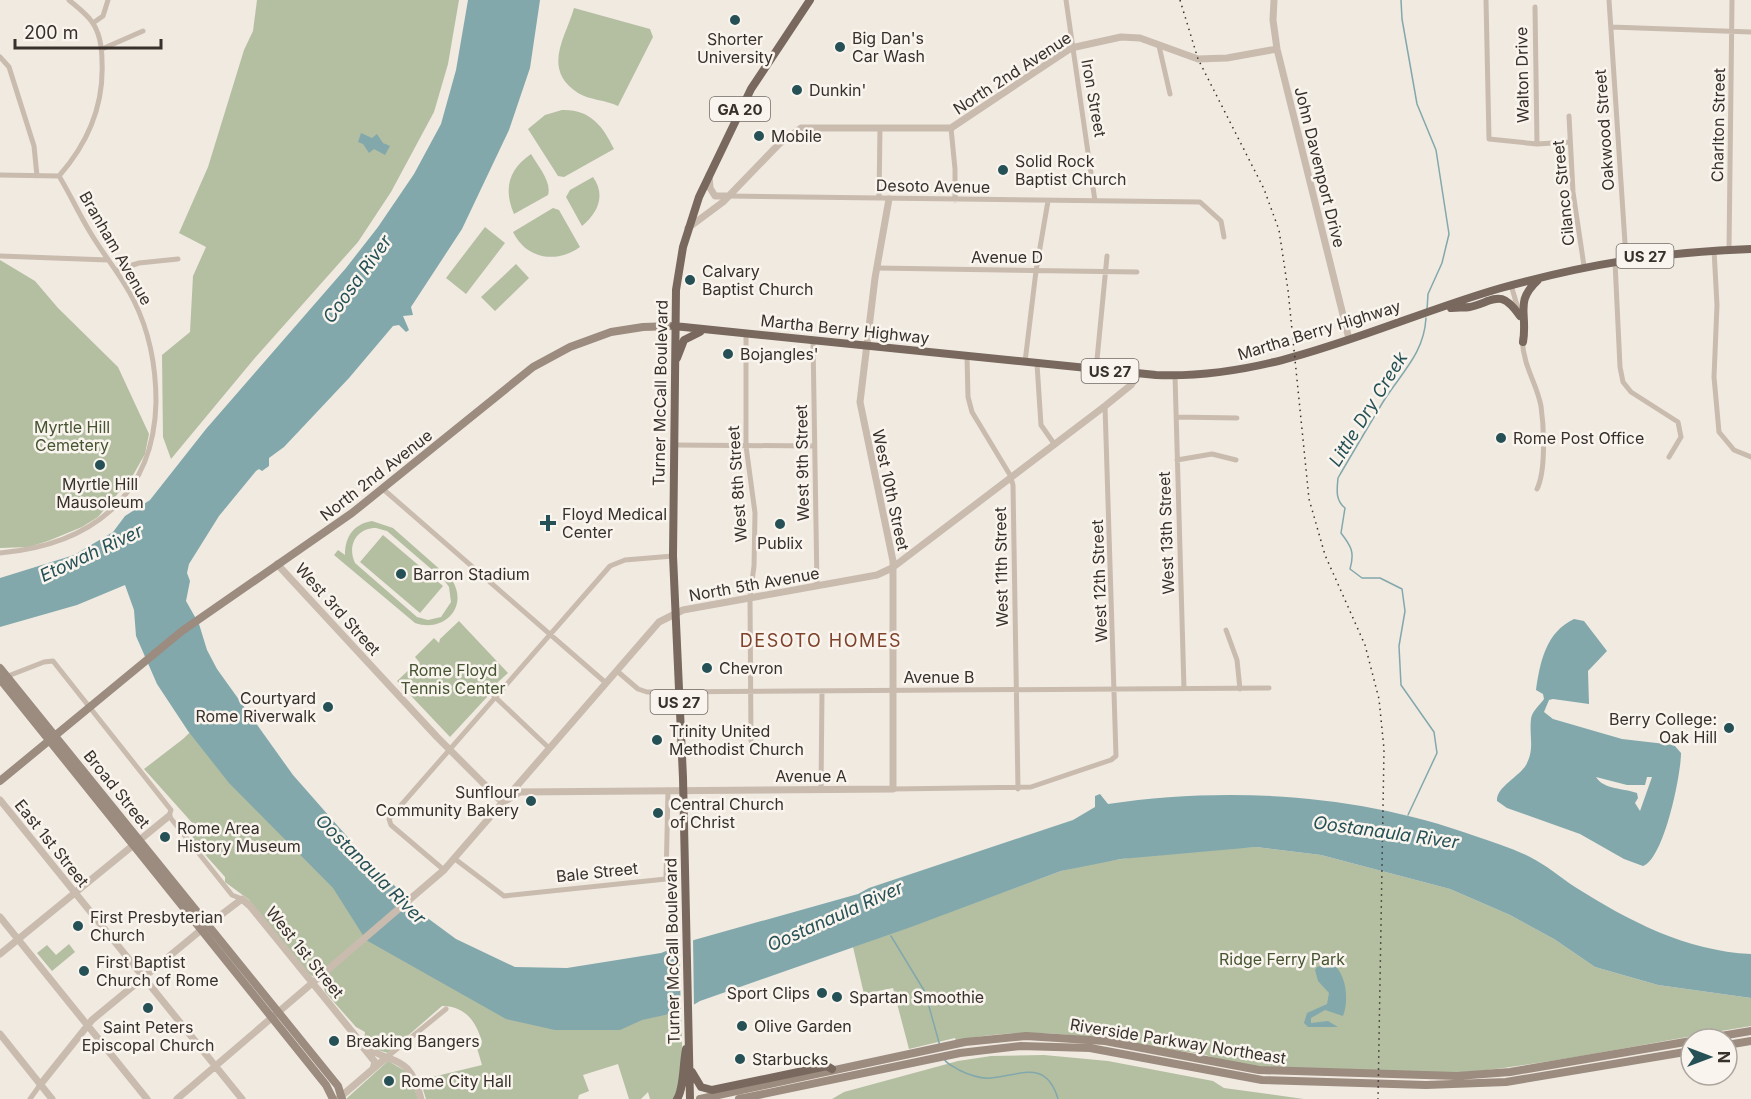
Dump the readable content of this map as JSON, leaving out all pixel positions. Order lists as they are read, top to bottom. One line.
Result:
{"streets":{"main road":["North 2nd Avenue","GA 20","US 27","Martha Berry Highway","Turner McCall Boulevard","Broad Street","Riverside Parkway Northeast"],"street":["Walton Drive","Iron Street","Charlton Street","Oakwood Street","John Davenport Drive","Desoto Avenue","Cilanco Street","Branham Avenue","Avenue D","West 9th Street","West 8th Street","West 10th Street","West 13th Street","West 11th Street","West 12th Street","North 5th Avenue","West 3rd Street","Avenue B","Avenue A","East 1st Street","Bale Street","West 1st Street"]},"crossings":[["North 2nd Avenue","Iron Street"],["North 2nd Avenue","GA 20"],["North 2nd Avenue","John Davenport Drive"],["North 2nd Avenue","Desoto Avenue"],["North 2nd Avenue","Martha Berry Highway"],["North 2nd Avenue","Turner McCall Boulevard"],["North 2nd Avenue","West 3rd Street"],["North 2nd Avenue","Broad Street"],["North 2nd Avenue","West 1st Street"],["Iron Street","Desoto Avenue"],["GA 20","Turner McCall Boulevard"],["Charlton Street","US 27"],["Oakwood Street","US 27"],["John Davenport Drive","Martha Berry Highway"],["Desoto Avenue","West 10th Street"],["Cilanco Street","US 27"],["US 27","Martha Berry Highway"],["US 27","Turner McCall Boulevard"],["Avenue D","West 10th Street"],["Martha Berry Highway","Turner McCall Boulevard"],["Martha Berry Highway","West 9th Street"],["Martha Berry Highway","West 8th Street"],["Martha Berry Highway","West 10th Street"],["Martha Berry Highway","West 13th Street"],["Martha Berry Highway","West 11th Street"],["Martha Berry Highway","North 5th Avenue"],["Turner McCall Boulevard","North 5th Avenue"],["Turner McCall Boulevard","Avenue B"],["Turner McCall Boulevard","Avenue A"],["West 9th Street","North 5th Avenue"],["West 8th Street","North 5th Avenue"],["West 8th Street","Avenue B"],["West 10th Street","North 5th Avenue"],["West 10th Street","Avenue B"],["West 10th Street","Avenue A"],["West 13th Street","Avenue B"],["West 11th Street","North 5th Avenue"],["West 11th Street","Avenue B"],["West 11th Street","Avenue A"],["West 12th Street","North 5th Avenue"],["West 12th Street","Avenue B"],["West 12th Street","Avenue A"],["North 5th Avenue","West 3rd Street"],["North 5th Avenue","Avenue B"],["North 5th Avenue","Avenue A"],["North 5th Avenue","Broad Street"],["North 5th Avenue","East 1st Street"],["North 5th Avenue","Bale Street"],["North 5th Avenue","West 1st Street"],["West 3rd Street","Avenue A"],["Avenue A","Bale Street"],["Broad Street","West 1st Street"]],"districts":["DESOTO HOMES"],"water":["Coosa River","Little Dry Creek","Etowah River","Oostanaula River"],"parks":["Myrtle Hill Cemetery","Rome Floyd Tennis Center","Ridge Ferry Park"],"places":{"other":["Shorter University","Big Dan's Car Wash","Dunkin'","Mobile","Solid Rock Baptist Church","Calvary Baptist Church","Bojangles'","Rome Post Office","Myrtle Hill Mausoleum","Publix","Barron Stadium","Chevron","Courtyard Rome Riverwalk","Berry College: Oak Hill","Trinity United Methodist Church","Sunflour Community Bakery","Central Church of Christ","Rome Area History Museum","First Presbyterian Church","First Baptist Church of Rome","Sport Clips","Spartan Smoothie","Saint Peters Episcopal Church","Olive Garden","Breaking Bangers","Starbucks","Rome City Hall"],"health":["Floyd Medical Center"]},"scale_bar":"200 m","north":"right"}
